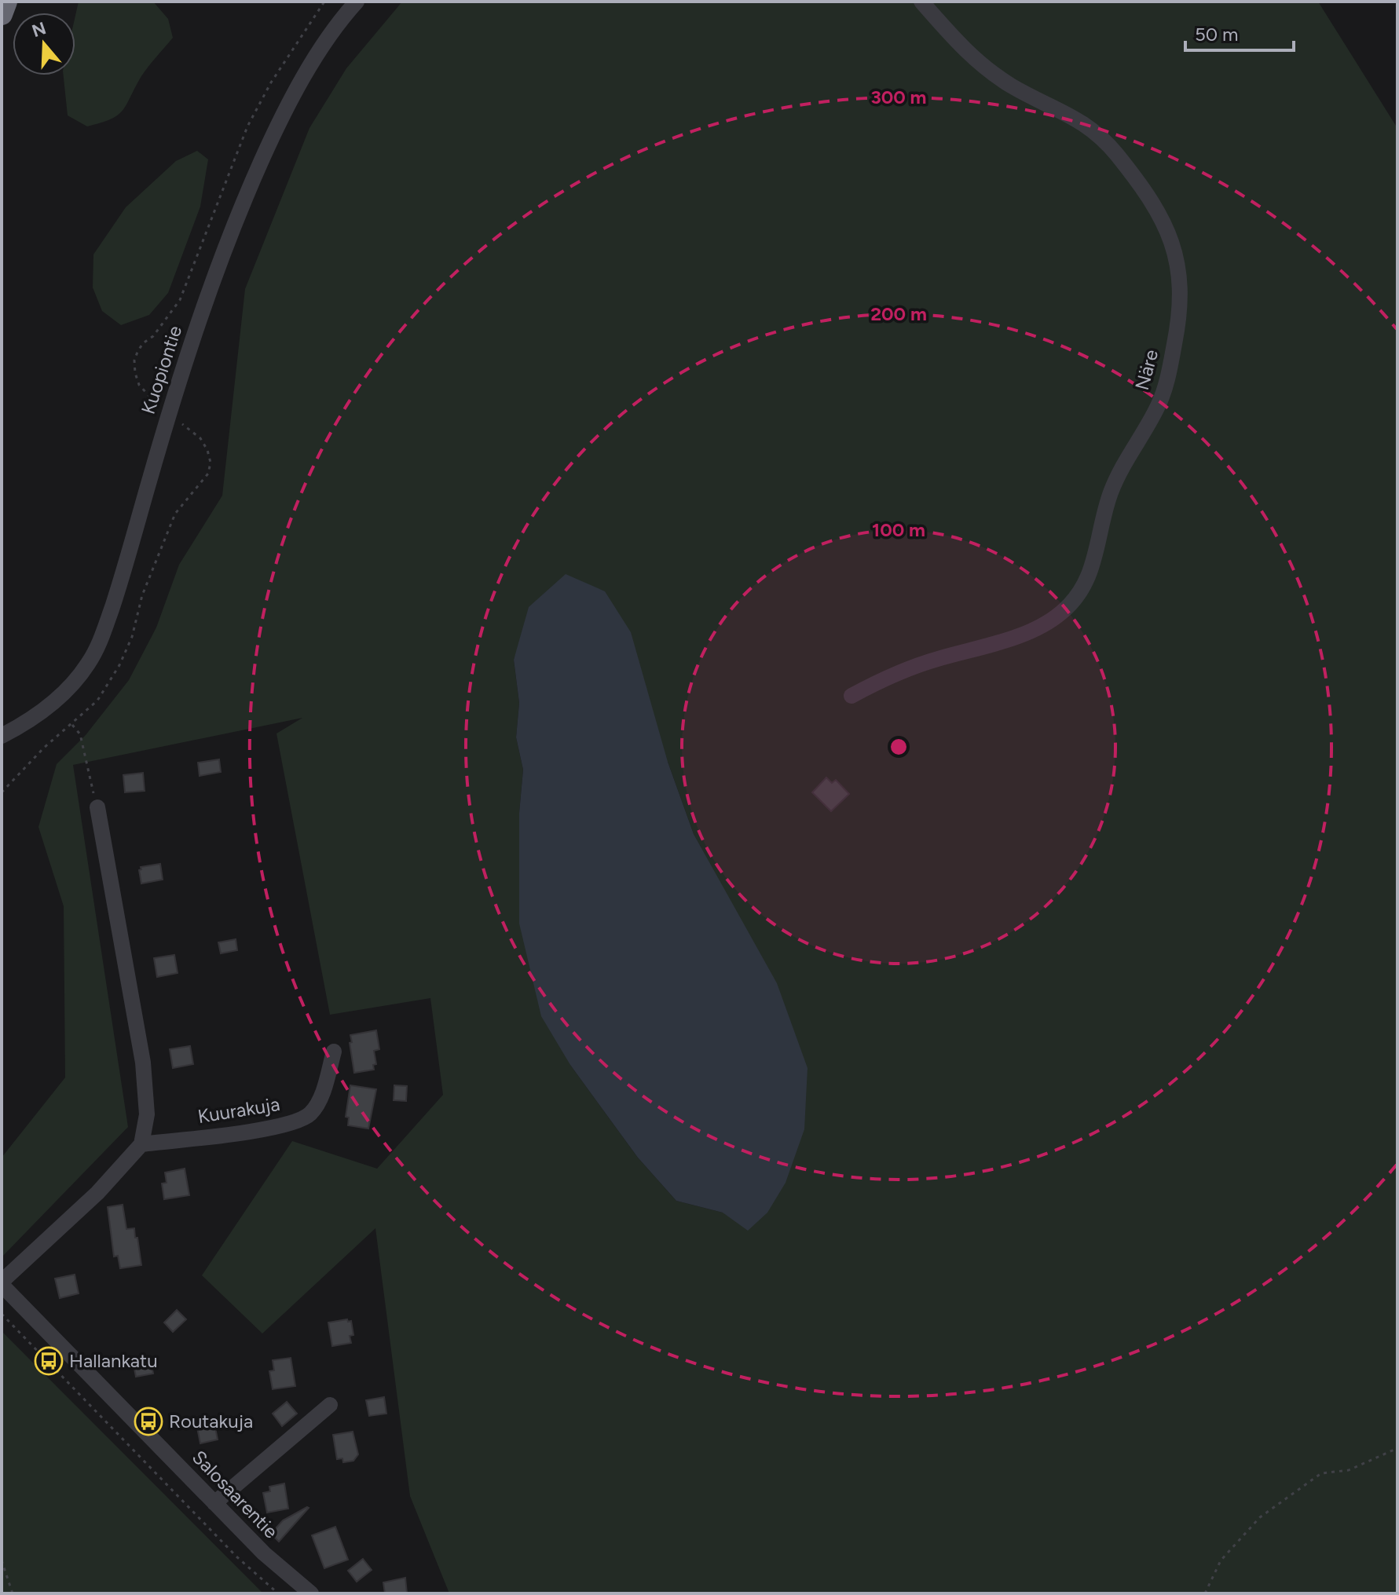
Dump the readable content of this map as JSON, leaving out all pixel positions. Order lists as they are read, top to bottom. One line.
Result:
{"streets":{"street":["Kuopiontie","Näre","Kuurakuja","Salosaarentie"]},"places":{"bus stop":["Hallankatu","Routakuja"]},"scale_bar":"50 m","north":"top","rings":["300 m","200 m","100 m"]}
